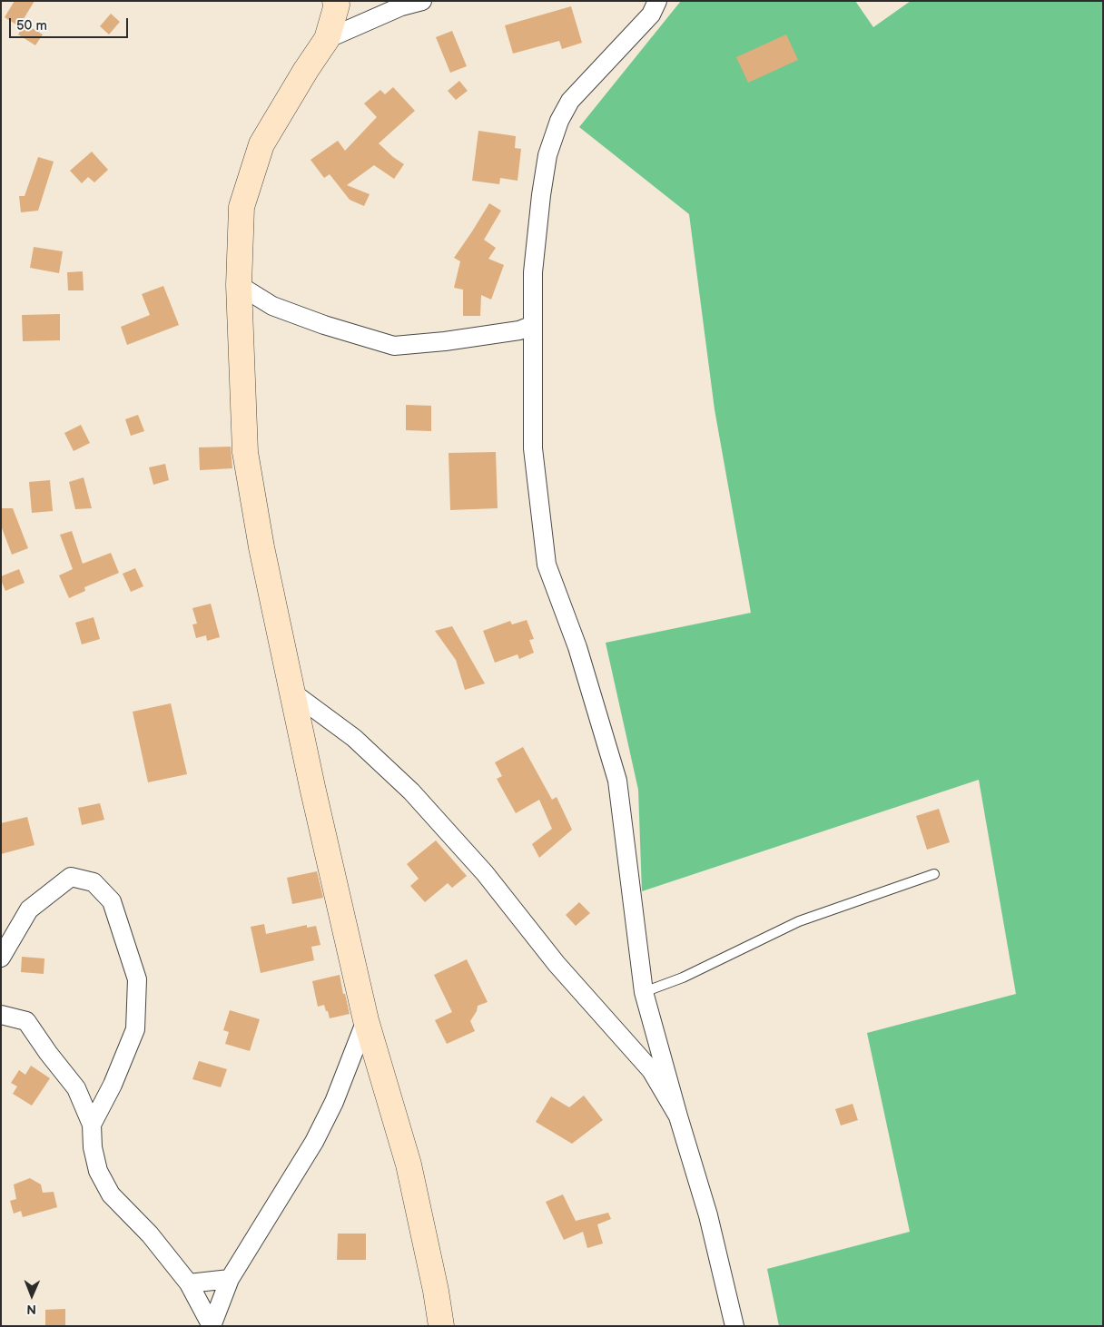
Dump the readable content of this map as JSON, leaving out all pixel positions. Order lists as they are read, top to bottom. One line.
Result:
{"scale_bar":"50 m","north":"bottom"}
